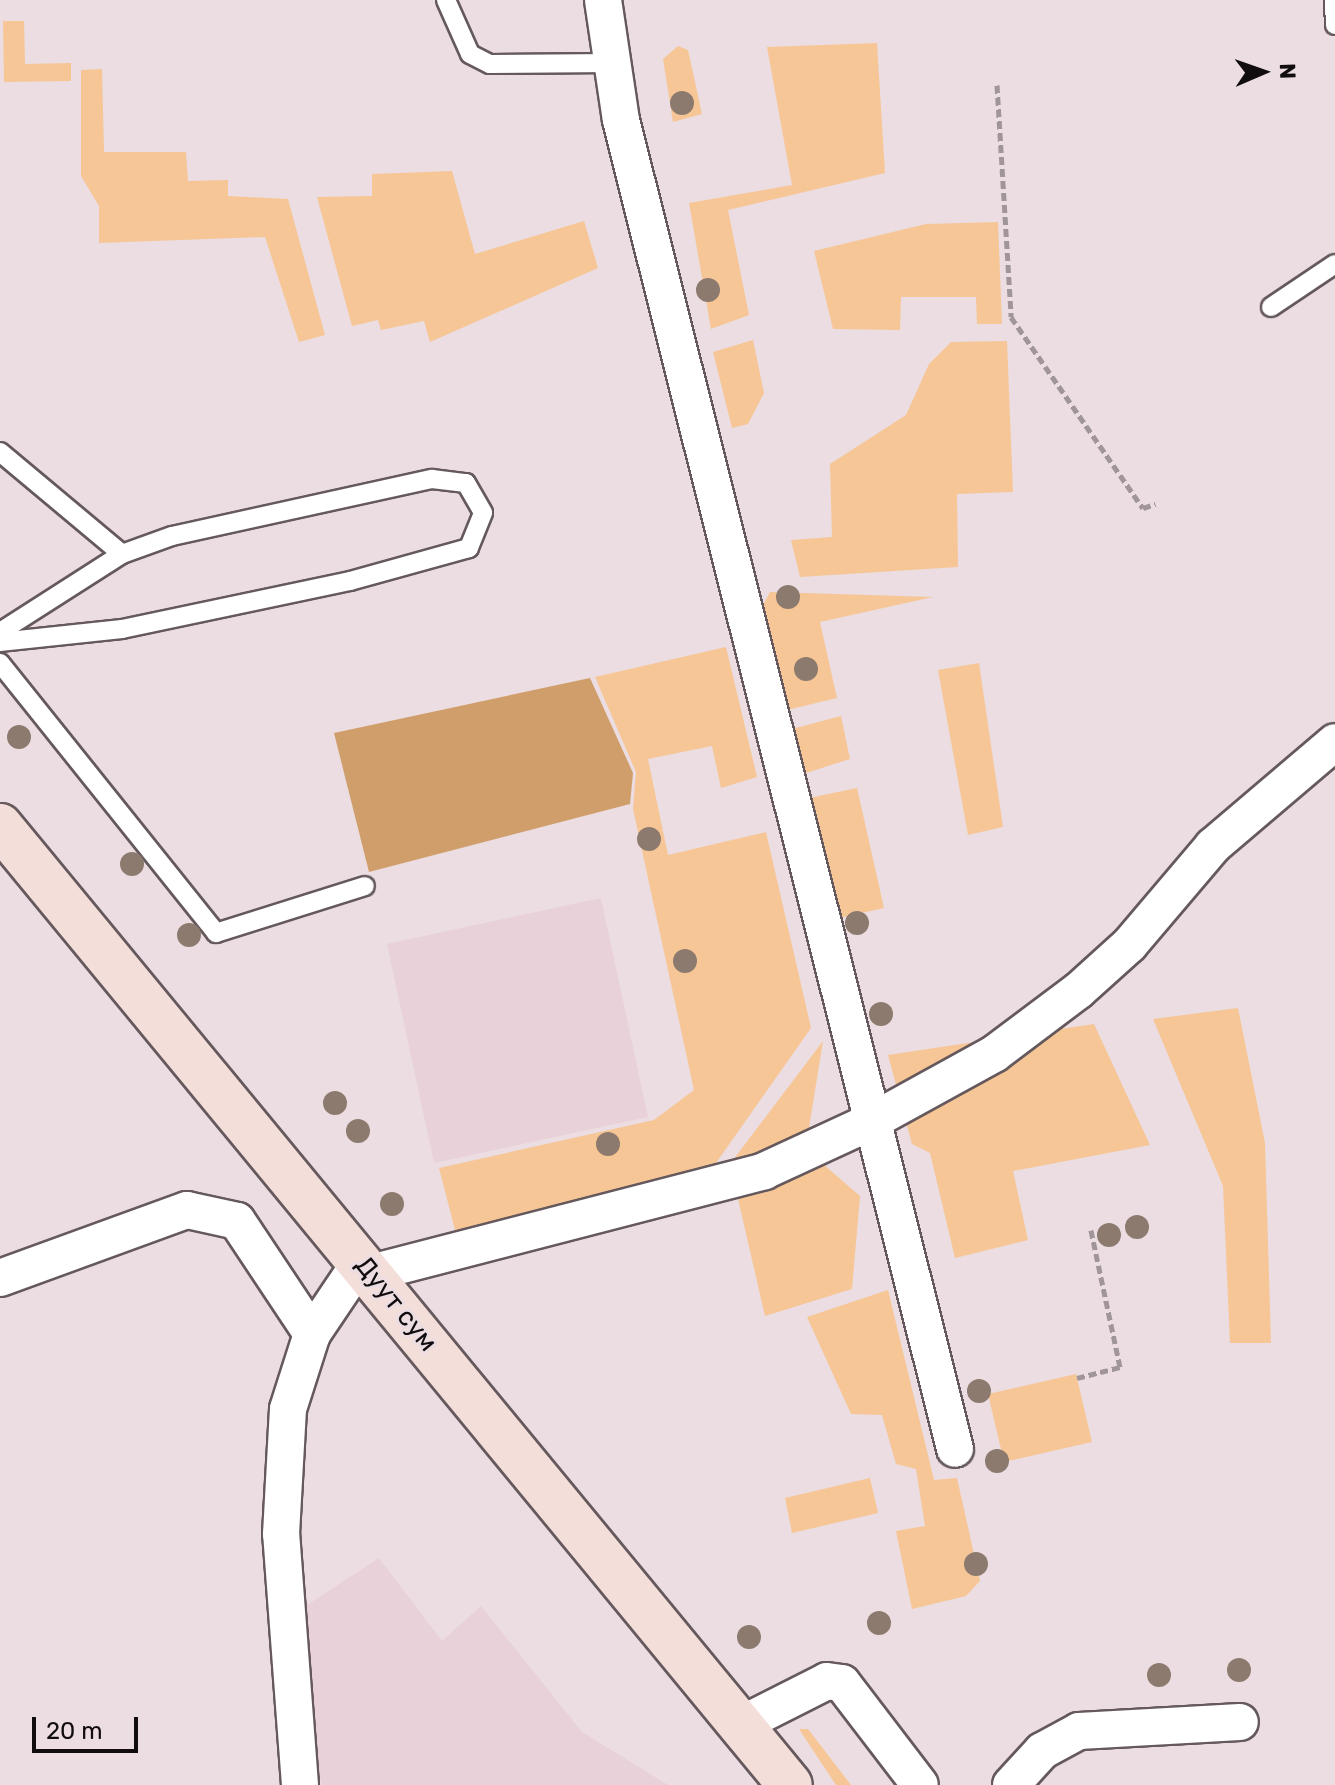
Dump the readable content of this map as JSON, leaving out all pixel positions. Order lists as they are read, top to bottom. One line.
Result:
{"streets":{"main road":["Дуут сум"]},"scale_bar":"20 m","north":"right"}
